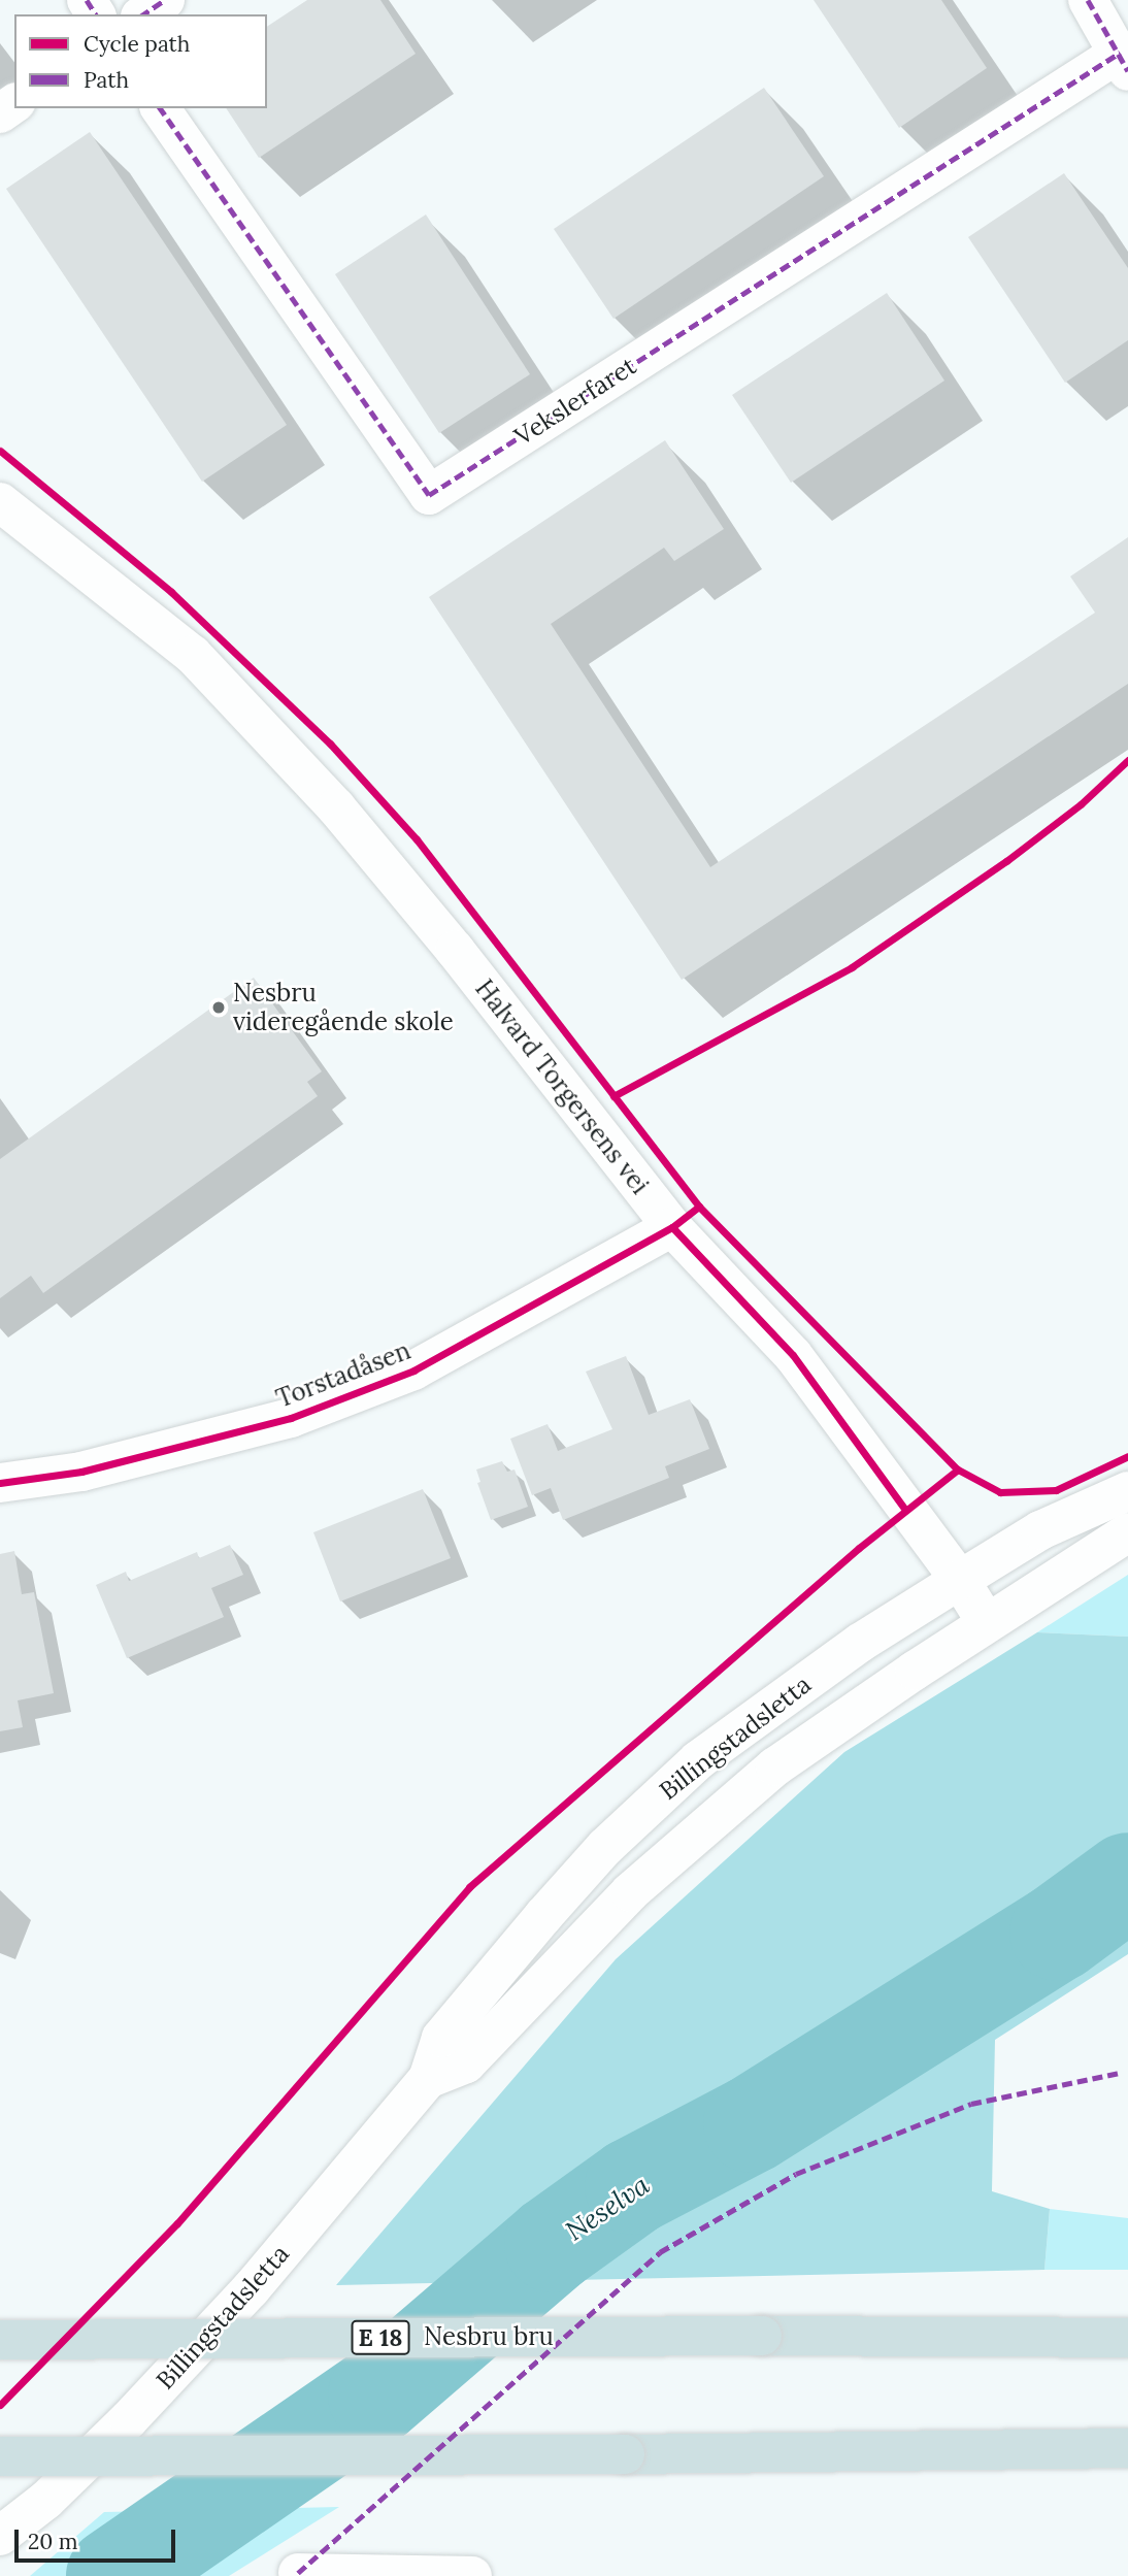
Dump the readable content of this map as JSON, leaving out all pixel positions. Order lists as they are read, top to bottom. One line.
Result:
{"streets":{"highway":["Nesbru bru","E 18"],"street":["Vekslerfaret","Halvard Torgersens vei","Torstadåsen","Billingstadsletta"]},"crossings":[["Halvard Torgersens vei","Torstadåsen"],["Halvard Torgersens vei","Billingstadsletta"]],"water":["Neselva"],"places":["Nesbru videregående skole"],"legend":["Cycle path","Path"],"scale_bar":"20 m"}
